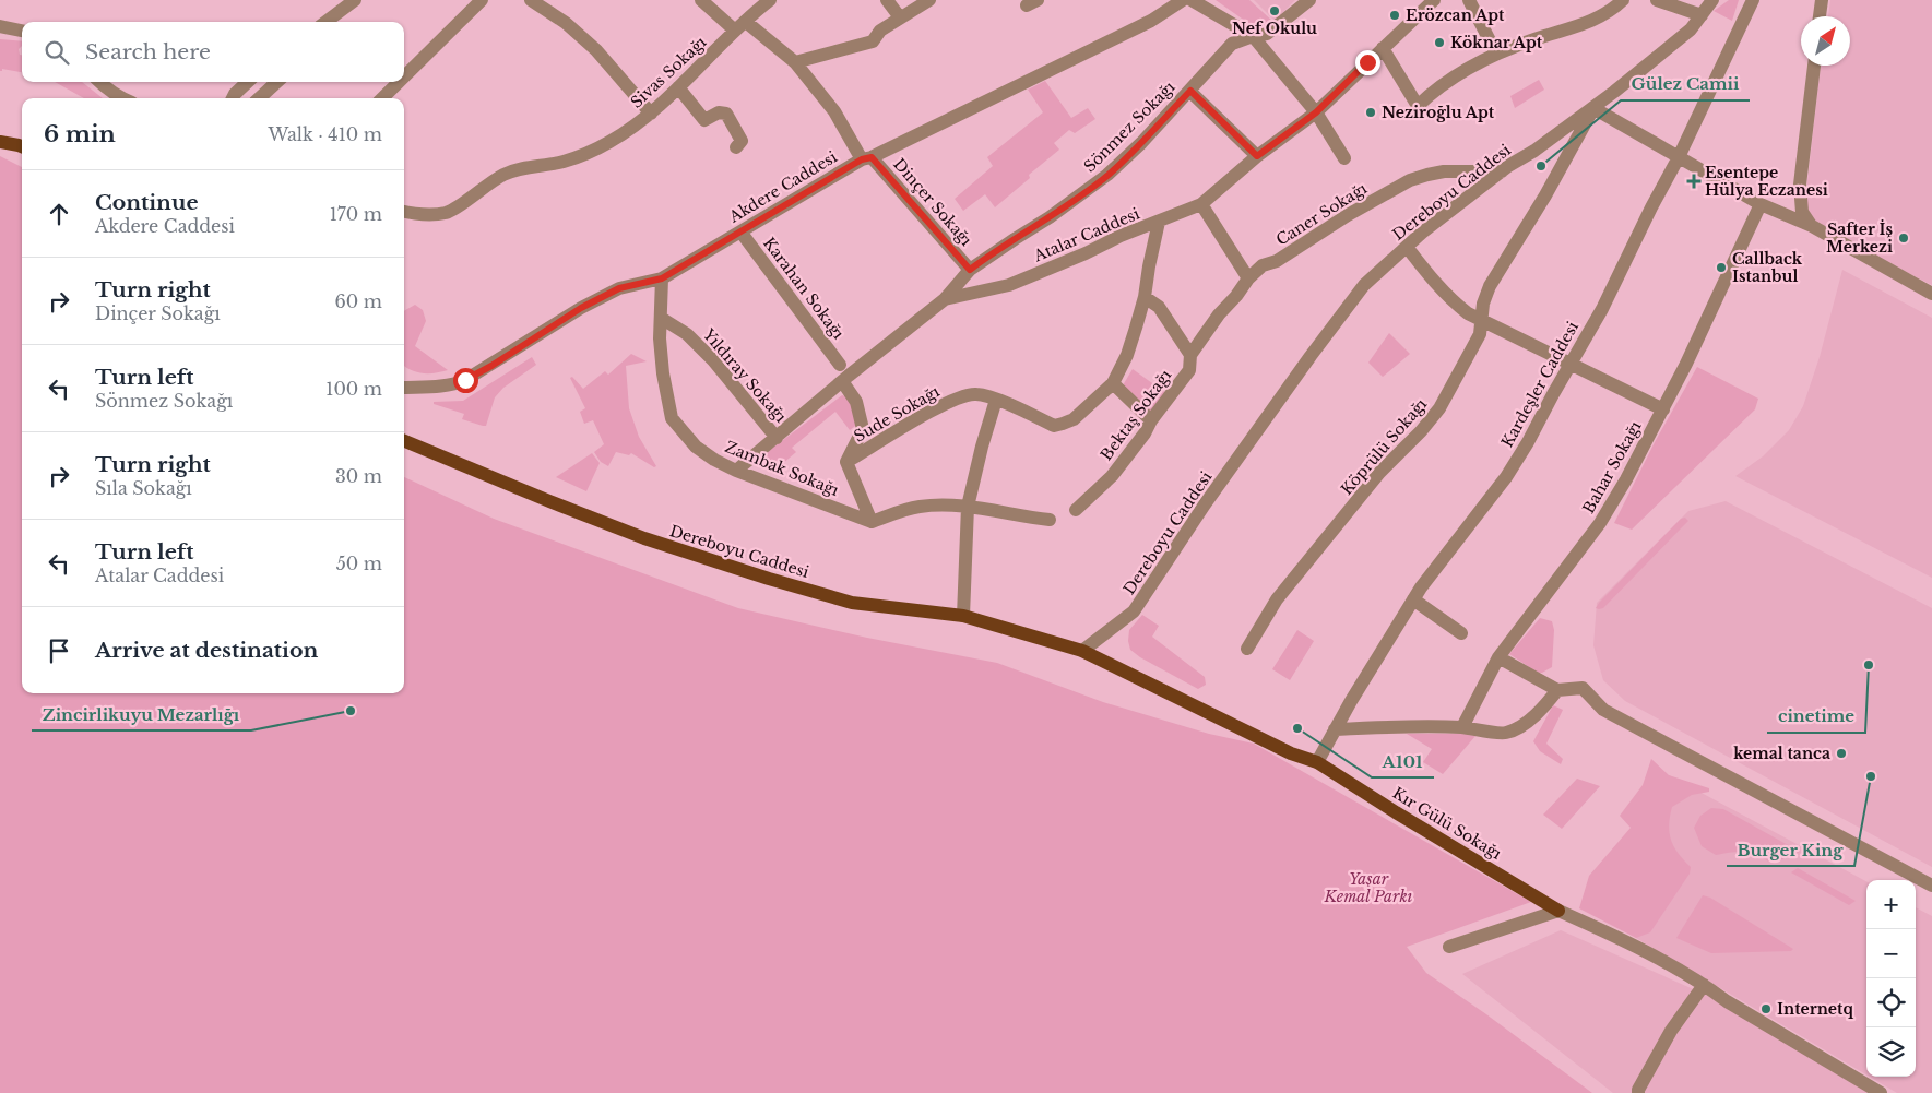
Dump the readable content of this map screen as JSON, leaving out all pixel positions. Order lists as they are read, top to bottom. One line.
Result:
{"streets":{"main road":["Dereboyu Caddesi","Kır Gülü Sokağı"],"street":["Sivas Sokağı","Sönmez Sokağı","Akdere Caddesi","Dinçer Sokağı","Caner Sokağı","Atalar Caddesi","Karahan Sokağı","Yıldıray Sokağı","Kardeşler Caddesi","Sude Sokağı","Bektaş Sokağı","Köprülü Sokağı","Bahar Sokağı","Zambak Sokağı"]},"crossings":[["Sivas Sokağı","Dinçer Sokağı"],["Sönmez Sokağı","Dinçer Sokağı"],["Sönmez Sokağı","Atalar Caddesi"],["Akdere Caddesi","Dinçer Sokağı"],["Akdere Caddesi","Karahan Sokağı"],["Akdere Caddesi","Zambak Sokağı"],["Dereboyu Caddesi","Caner Sokağı"],["Dereboyu Caddesi","Köprülü Sokağı"],["Dereboyu Caddesi","Kır Gülü Sokağı"],["Caner Sokağı","Bektaş Sokağı"],["Atalar Caddesi","Yıldıray Sokağı"],["Atalar Caddesi","Zambak Sokağı"],["Yıldıray Sokağı","Zambak Sokağı"],["Kardeşler Caddesi","Kır Gülü Sokağı"]],"parks":["Yaşar Kemal Parkı"],"places":{"other":["Nef Okulu","Erözcan Apt","Köknar Apt","Neziroğlu Apt","Gülez Camii","Safter İş Merkezi","Callback Istanbul","cinetime","Zincirlikuyu Mezarlığı","A101","kemal tanca","Burger King","Internetq"],"health":["Esentepe Hülya Eczanesi"]},"north":"top right","page":{"search":"Search here","heading":["6 min","Walk · 410 m"],"list":[["Continue","Akdere Caddesi","170 m"],["Turn right","Dinçer Sokağı","60 m"],["Turn left","Sönmez Sokağı","100 m"],["Turn right","Sıla Sokağı","30 m"],["Turn left","Atalar Caddesi","50 m"],"Arrive at destination"],"map_buttons":["+","−"]}}
